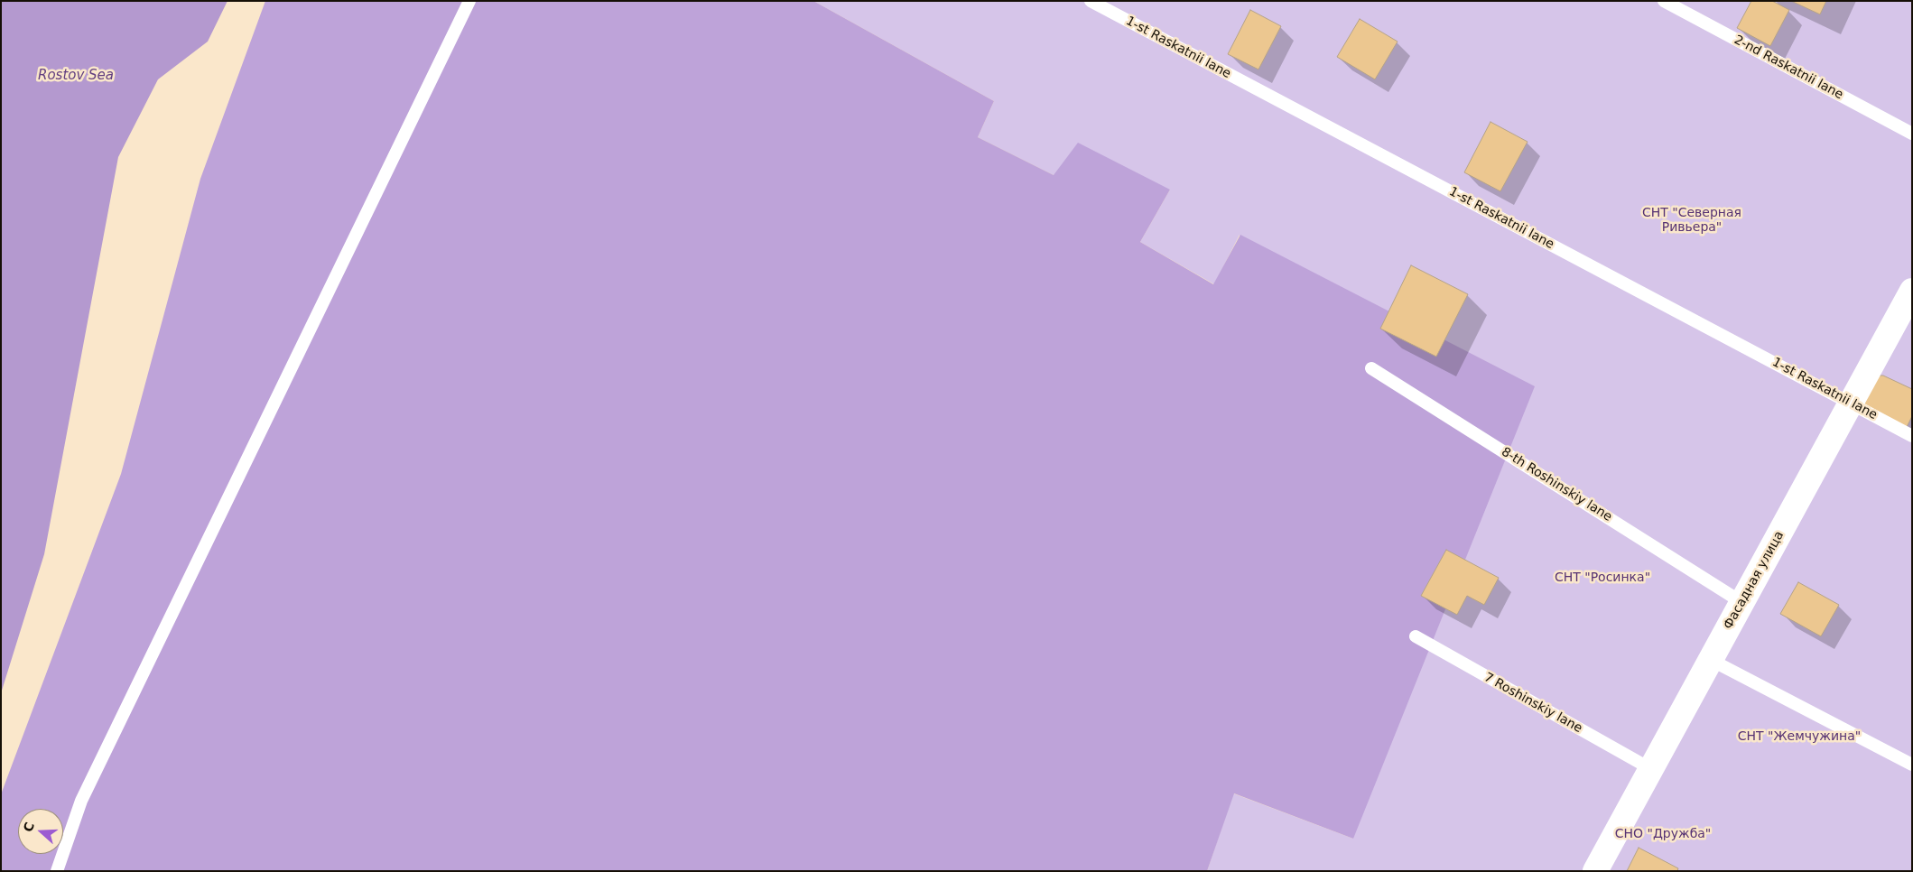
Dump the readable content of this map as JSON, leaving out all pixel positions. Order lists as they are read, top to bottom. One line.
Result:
{"streets":{"street":["Фасадная улица"],"lane":["1-st Raskatnii lane","2-nd Raskatnii lane","8-th Roshinskiy lane","7 Roshinskiy lane"]},"crossings":[["1-st Raskatnii lane","Фасадная улица"],["8-th Roshinskiy lane","Фасадная улица"],["Фасадная улица","7 Roshinskiy lane"]],"water":["Rostov Sea"],"parks":["СНТ \"Северная Ривьера\"","СНТ \"Росинка\"","СНТ \"Жемчужина\"","СНО \"Дружба\""],"north":"left"}
